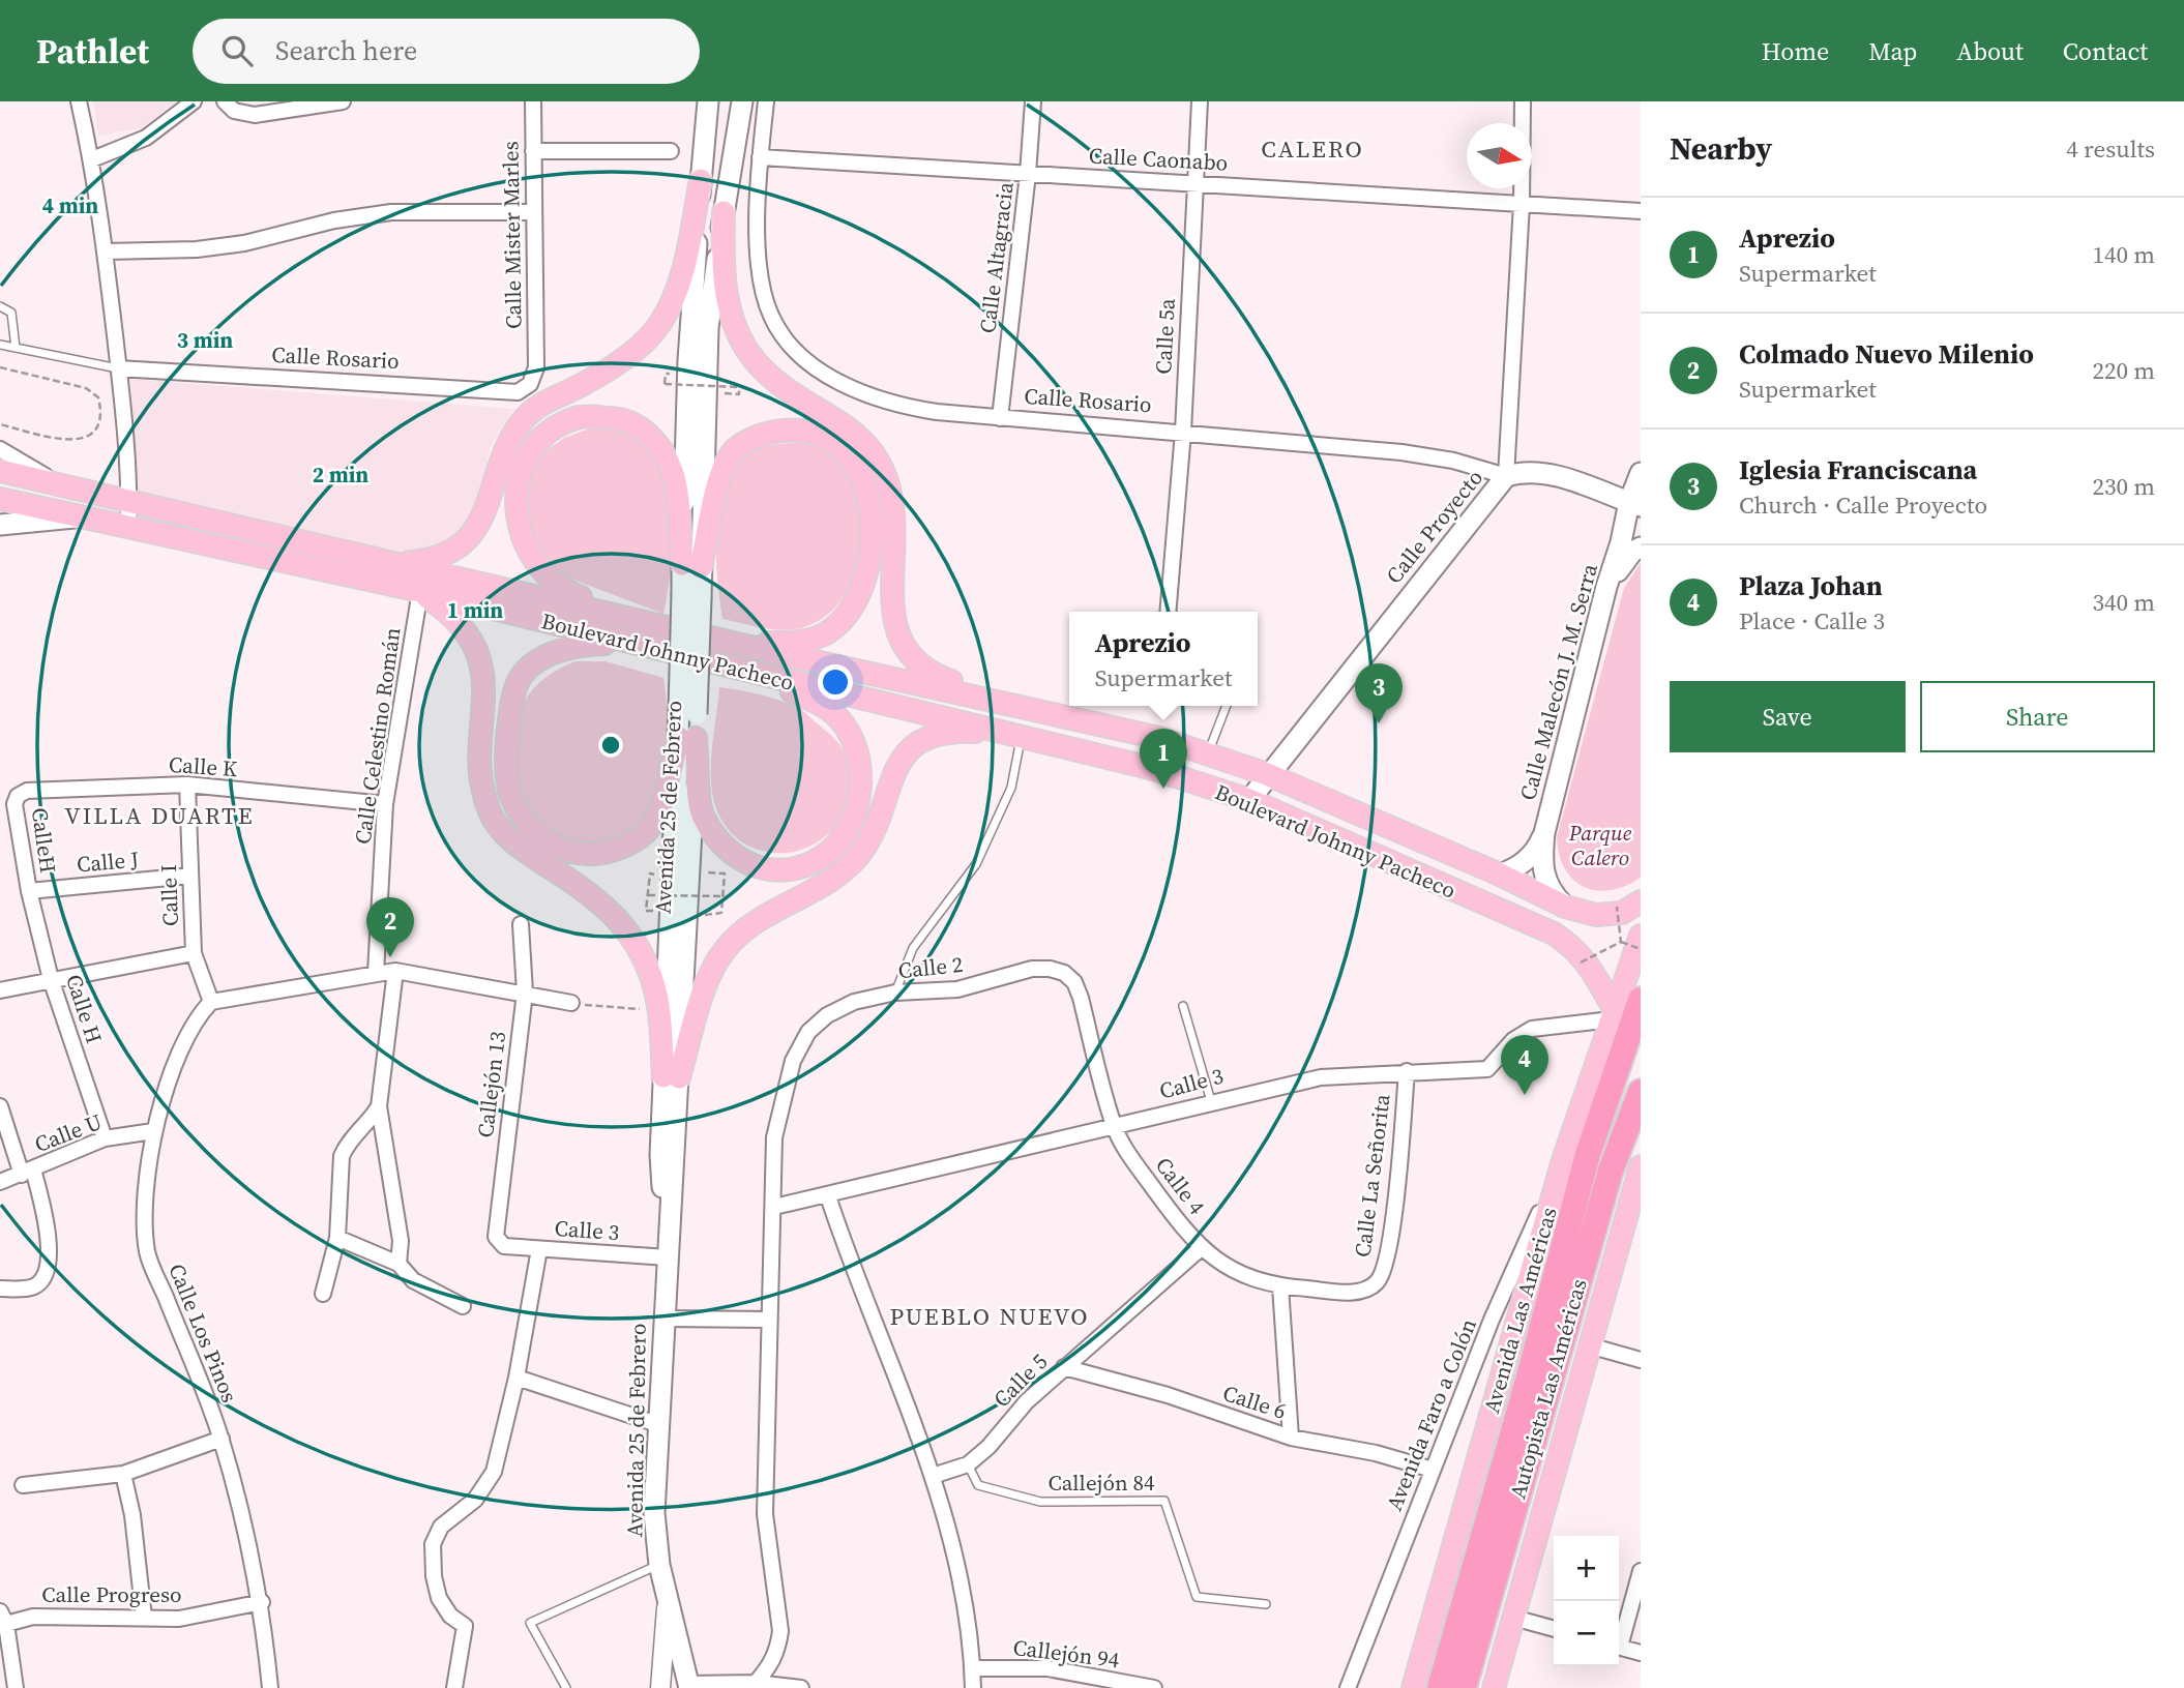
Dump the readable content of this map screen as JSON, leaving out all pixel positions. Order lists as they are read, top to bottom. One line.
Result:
{"streets":{"highway":["Autopista Las Américas"],"main road":["Calle Rosario","Calle Proyecto","Boulevard Johnny Pacheco","Calle Malecón J. M. Serra","Avenida 25 de Febrero","Avenida Las Américas"],"street":["Calle Caonabo","Calle Mister Marles","Calle Altagracia","Calle 5a","Calle Celestino Román","Calle K","CalleH","Calle J","Calle I","Calle 2","Calle H","Calle 3","Callejón 13","Calle U","Calle La Señorita","Calle 4","Calle Los Pinos","Calle 5","Calle 6","Avenida Faro a Colón","Calle Progreso","Callejón 94"],"lane":["Callejón 84"]},"crossings":[["Calle Caonabo","Calle Altagracia"],["Calle Caonabo","Calle 5a"],["Calle Caonabo","Calle Rosario"],["Calle Caonabo","Calle Proyecto"],["Calle Mister Marles","Calle Rosario"],["Calle Altagracia","Calle Rosario"],["Calle 5a","Calle Rosario"],["Calle Rosario","Calle Proyecto"],["Calle Proyecto","Boulevard Johnny Pacheco"],["Boulevard Johnny Pacheco","Calle Malecón J. M. Serra"],["Boulevard Johnny Pacheco","Calle Celestino Román"],["Boulevard Johnny Pacheco","Calle 3"],["Boulevard Johnny Pacheco","Avenida Las Américas"],["Calle Celestino Román","Calle K"],["Calle K","CalleH"],["Calle K","Calle I"],["Avenida 25 de Febrero","Calle 3"],["CalleH","Calle J"],["CalleH","Calle H"],["Calle J","Calle I"],["Calle J","Calle H"],["Calle I","Calle Los Pinos"],["Calle 2","Calle 3"],["Calle 2","Calle 4"],["Calle H","Calle U"],["Calle 3","Callejón 13"],["Calle 3","Calle La Señorita"],["Calle 3","Calle 4"],["Calle 3","Avenida Las Américas"],["Calle U","Calle Los Pinos"],["Calle La Señorita","Calle 4"],["Calle 4","Calle 5"],["Avenida Las Américas","Avenida Faro a Colón"],["Calle Los Pinos","Calle Progreso"],["Calle 5","Calle 6"],["Calle 5","Callejón 84"],["Calle 6","Avenida Faro a Colón"]],"districts":["CALERO","VILLA DUARTE","PUEBLO NUEVO"],"parks":["Parque Calero"],"north":"right","page":{"header":"Pathlet","search":"Search here","nav":["Home","Map","About","Contact"],"heading":["Nearby","4 results"],"list":[{"mark":"1","name":"Aprezio","note":"Supermarket","value":"140 m"},{"mark":"2","name":"Colmado Nuevo Milenio","note":"Supermarket","value":"220 m"},{"mark":"3","name":"Iglesia Franciscana","note":"Church · Calle Proyecto","value":"230 m"},{"mark":"4","name":"Plaza Johan","note":"Place · Calle 3","value":"340 m"}],"popup":["Aprezio","Supermarket"],"buttons":["Save","Share"],"pins":["3","1","2","4"],"map_buttons":["+","−"]},"rings":["4 min","3 min","2 min","1 min"]}
